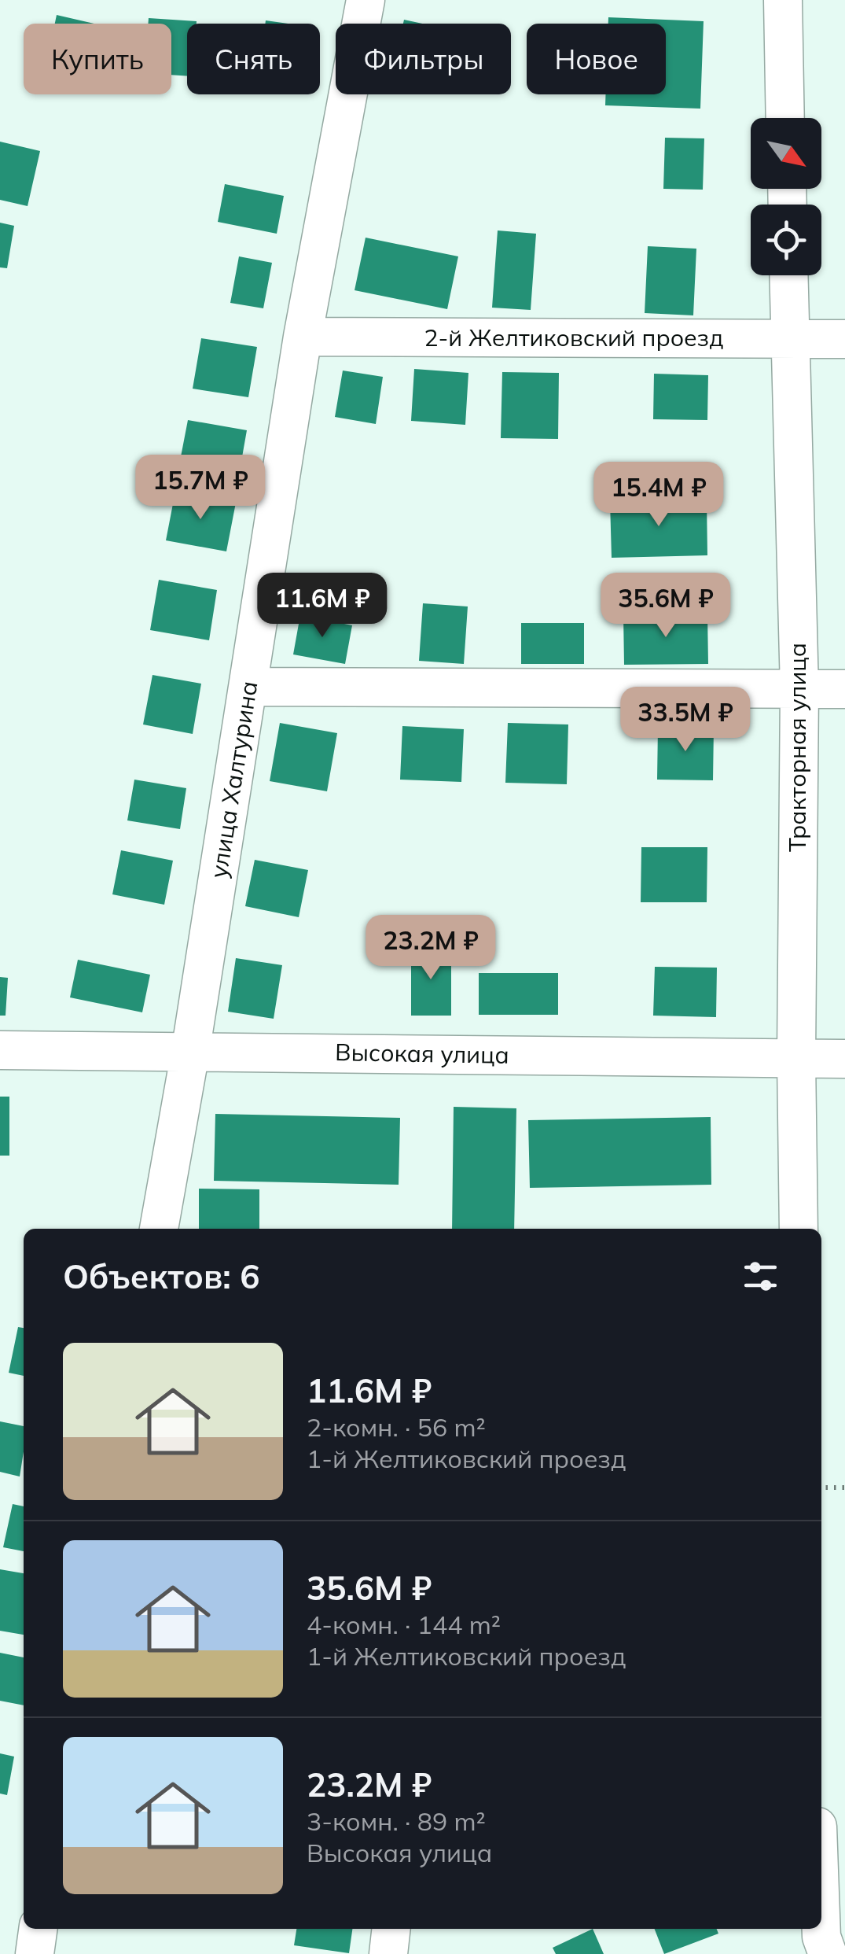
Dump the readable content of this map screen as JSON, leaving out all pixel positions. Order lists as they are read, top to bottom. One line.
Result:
{"streets":{"street":["2-й Желтиковский проезд","Тракторная улица","улица Халтурина","Высокая улица"]},"crossings":[["2-й Желтиковский проезд","Тракторная улица"],["2-й Желтиковский проезд","улица Халтурина"],["Тракторная улица","Высокая улица"],["улица Халтурина","Высокая улица"]],"north":"bottom right","page":{"chip":["Купить","Снять","Фильтры","Новое"],"price":["15.7M ₽","15.4M ₽","11.6M ₽","35.6M ₽","33.5M ₽","23.2M ₽"],"heading":"Объектов: 6","list":[{"name":"11.6M ₽","note":"2-комн. · 56 m² · 1-й Желтиковский проезд"},{"name":"35.6M ₽","note":"4-комн. · 144 m² · 1-й Желтиковский проезд"},{"name":"23.2M ₽","note":"3-комн. · 89 m² · Высокая улица"}]}}
